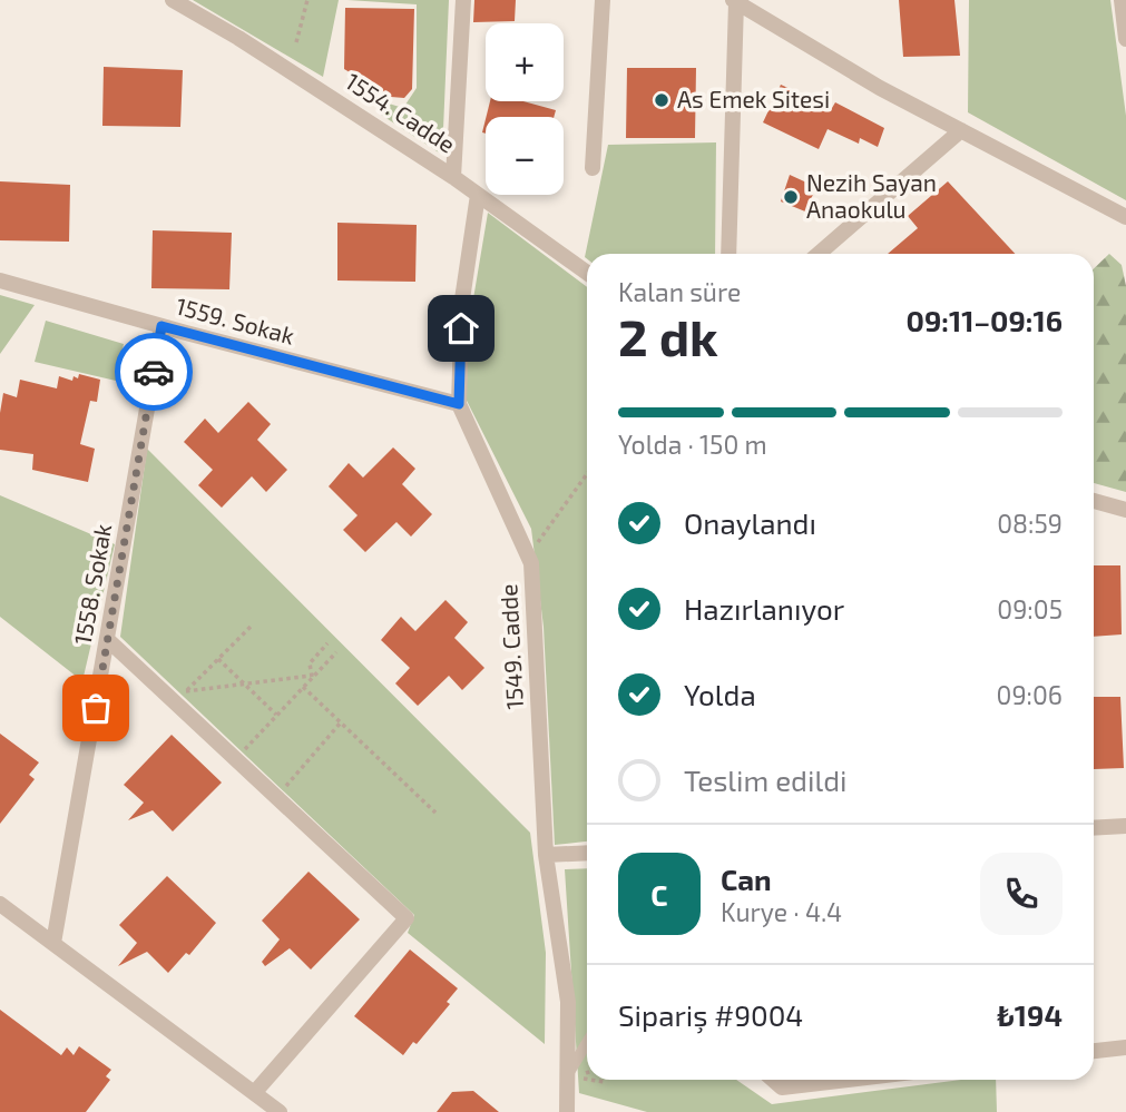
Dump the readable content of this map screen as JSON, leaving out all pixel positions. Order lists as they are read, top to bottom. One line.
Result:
{"streets":{"street":["1554. Cadde","1559. Sokak","1558. Sokak","1549. Cadde"]},"crossings":[["1554. Cadde","1549. Cadde"],["1559. Sokak","1558. Sokak"],["1559. Sokak","1549. Cadde"]],"places":["As Emek Sitesi","Nezih Sayan Anaokulu"],"page":{"map_buttons":["+","−"],"heading":["2 dk","Kalan süre","09:11–09:16"],"panel":["Can","Kurye · 4.4","Sipariş #9004","₺194"],"bar":"Yolda · 150 m","list":[["Onaylandı","08:59"],["Hazırlanıyor","09:05"],["Yolda","09:06"],"Teslim edildi"],"round":"C"}}
